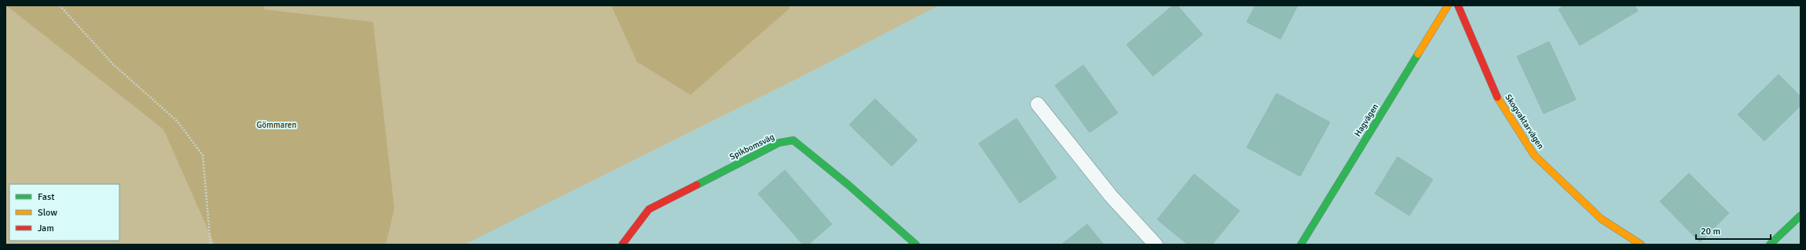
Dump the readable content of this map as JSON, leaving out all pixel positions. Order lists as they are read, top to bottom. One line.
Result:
{"streets":{"street":["Hagvägen","Skogvaktarvägen","Spikbomsväg"]},"parks":["Gömmaren"],"legend":["Fast","Slow","Jam"],"scale_bar":"20 m"}
